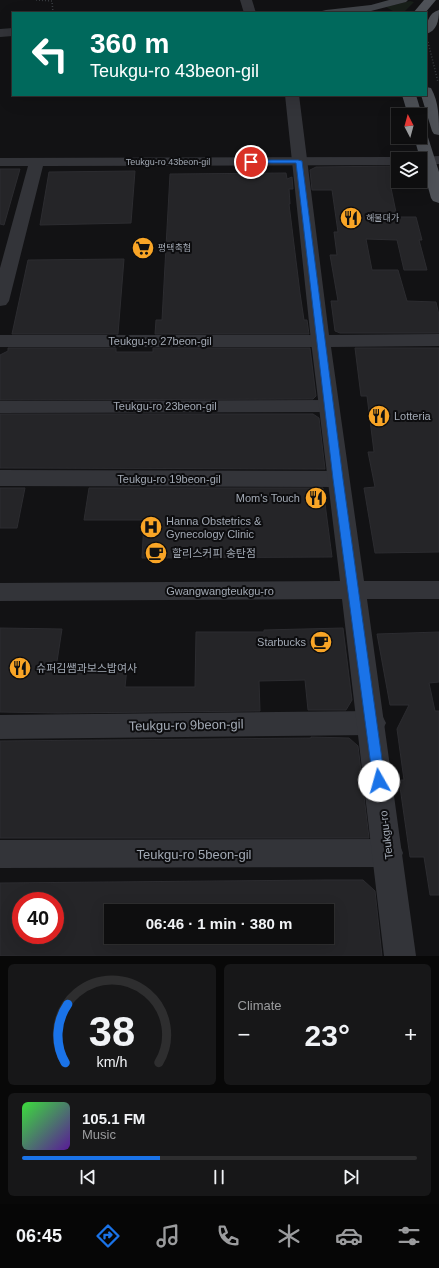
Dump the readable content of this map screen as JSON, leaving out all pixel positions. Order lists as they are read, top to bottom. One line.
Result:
{"streets":{"street":["Teukgu-ro 43beon-gil","Teukgu-ro 27beon-gil","Teukgu-ro 23beon-gil","Teukgu-ro 19beon-gil","Gwangwangteukgu-ro","Teukgu-ro 9beon-gil","Teukgu-ro","Teukgu-ro 5beon-gil"]},"crossings":[["Teukgu-ro 43beon-gil","Teukgu-ro"],["Teukgu-ro 27beon-gil","Teukgu-ro"],["Teukgu-ro 23beon-gil","Teukgu-ro"],["Teukgu-ro 19beon-gil","Teukgu-ro"],["Gwangwangteukgu-ro","Teukgu-ro"],["Teukgu-ro 9beon-gil","Teukgu-ro"],["Teukgu-ro","Teukgu-ro 5beon-gil"]],"places":{"restaurant":["해물대가","Lotteria","Mom's Touch","슈퍼김쌤과보스밥여사"],"supermarket":["평택축협"],"hospital":["Hanna Obstetrics & Gynecology Clinic"],"cafe":["할리스커피 송탄점","Starbucks"]},"north":"top","page":{"turn":["360 m","Teukgu-ro 43beon-gil"],"limit":"40","trip":"06:46 · 1 min · 380 m","tile":"Climate","heat":["−","23°","+"],"song":["105.1 FM","Music"],"tabs":"06:45","gauge":["38","km/h"]}}
